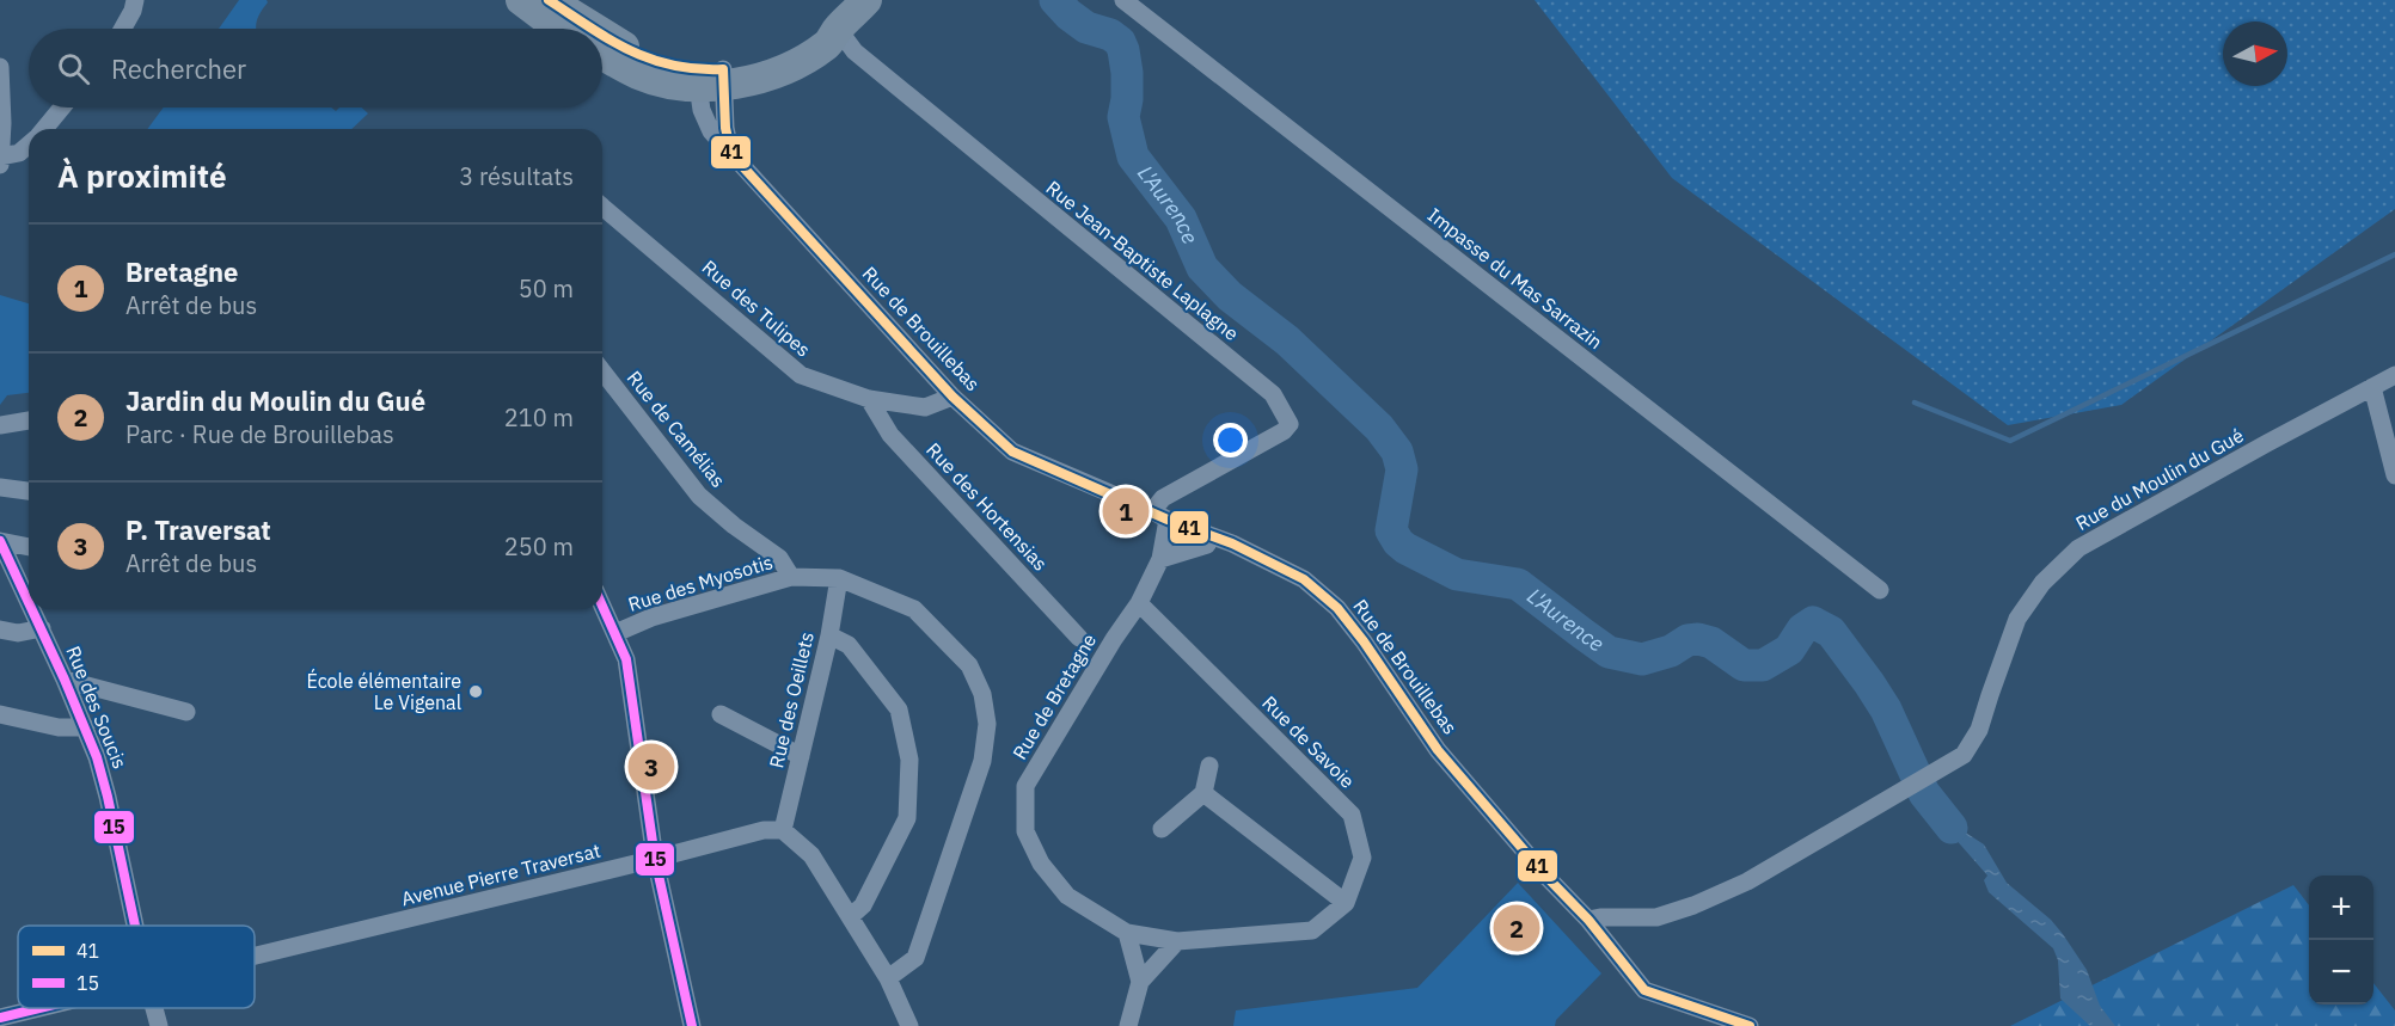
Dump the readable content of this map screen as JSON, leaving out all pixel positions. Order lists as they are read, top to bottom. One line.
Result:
{"streets":{"street":["Rue Jean-Baptiste Laplagne","Impasse du Mas Sarrazin","Rue des Tulipes","Rue de Brouillebas","Rue de Camélias","Rue du Moulin du Gué","Rue des Hortensias","Rue des Myosotis","Rue de Bretagne","Rue des Oeillets","Rue des Soucis","Rue de Savoie","Avenue Pierre Traversat"]},"crossings":[["Rue Jean-Baptiste Laplagne","Rue de Brouillebas"],["Rue des Tulipes","Rue de Brouillebas"],["Rue des Tulipes","Rue des Hortensias"],["Rue de Brouillebas","Rue du Moulin du Gué"],["Rue de Camélias","Rue des Myosotis"],["Rue des Myosotis","Rue des Oeillets"],["Rue de Bretagne","Rue de Savoie"],["Rue des Oeillets","Avenue Pierre Traversat"]],"water":["L'Aurence"],"places":["École élémentaire Le Vigenal"],"lines":["transit line 41","transit line 15"],"legend":["41","15"],"north":"right","page":{"search":"Rechercher","heading":["À proximité","3 résultats"],"list":[{"mark":"1","name":"Bretagne","note":"Arrêt de bus","value":"50 m"},{"mark":"2","name":"Jardin du Moulin du Gué","note":"Parc · Rue de Brouillebas","value":"210 m"},{"mark":"3","name":"P. Traversat","note":"Arrêt de bus","value":"250 m"}],"pins":["1","3","2"],"map_buttons":["+","−"]}}
